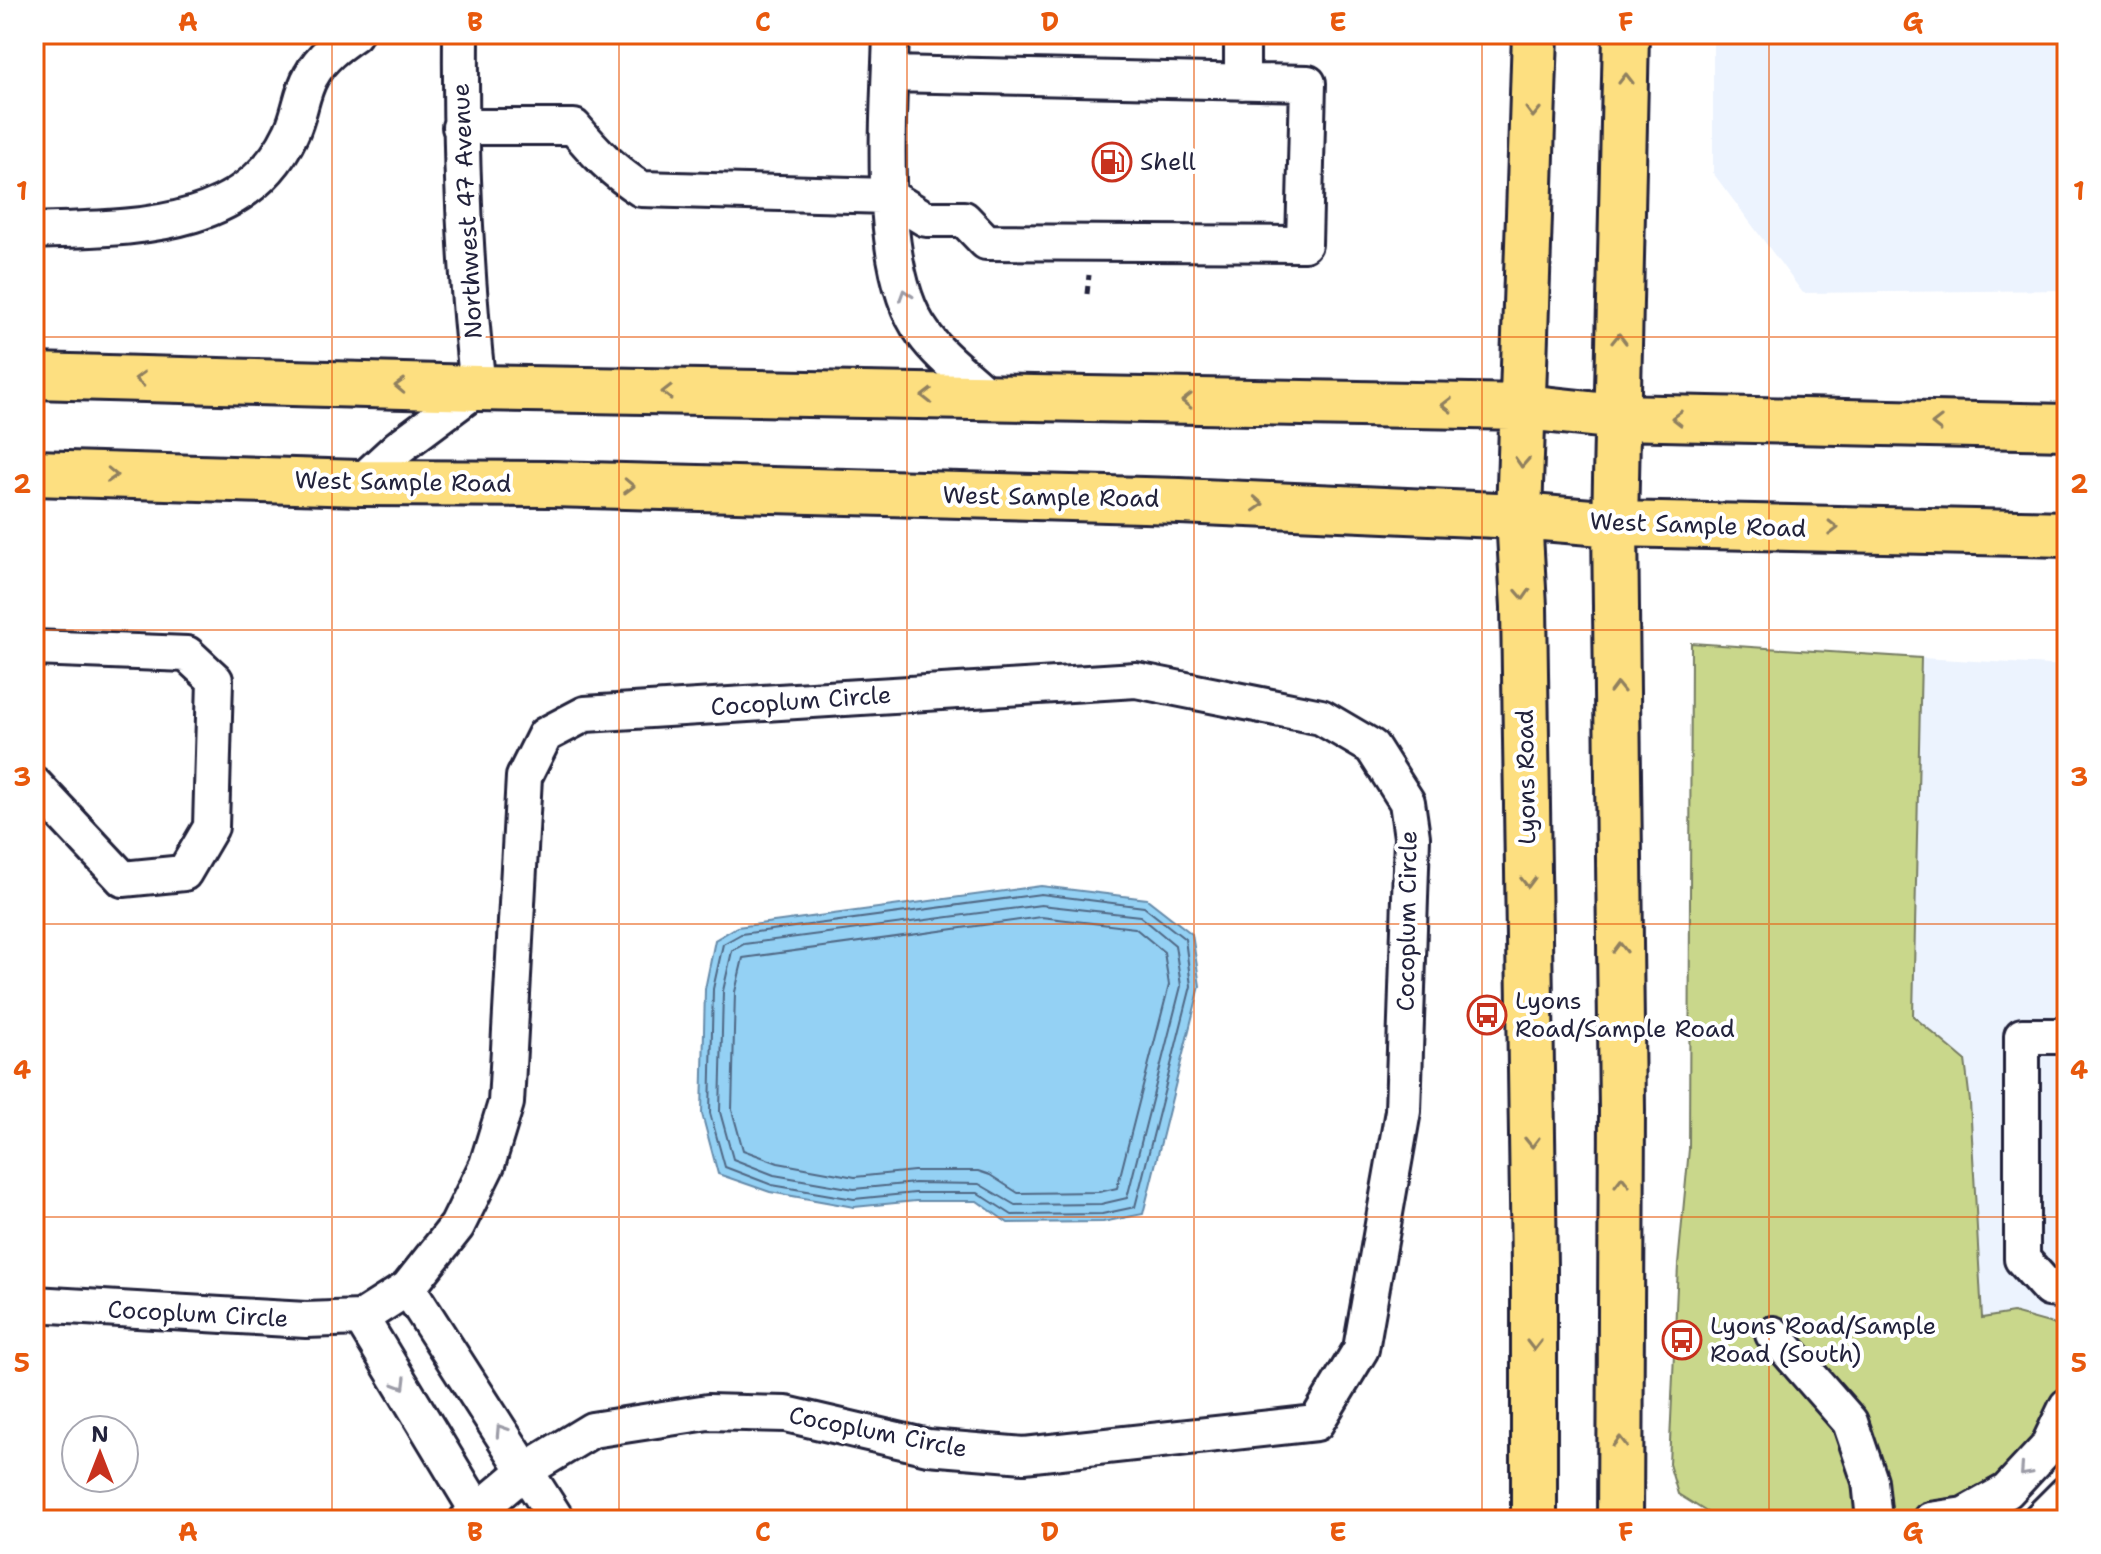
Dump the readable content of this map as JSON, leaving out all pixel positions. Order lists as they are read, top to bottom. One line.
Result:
{"streets":{"main road":["West Sample Road","Lyons Road"],"street":["Northwest 47 Avenue","Cocoplum Circle"]},"crossings":[["West Sample Road","Lyons Road"]],"places":{"fuel station":["Shell"],"bus stop":["Lyons Road/Sample Road","Lyons Road/Sample Road (South)"]},"north":"top","grid":{"columns":["A","B","C","D","E","F","G"],"rows":["1","2","3","4","5"]}}
